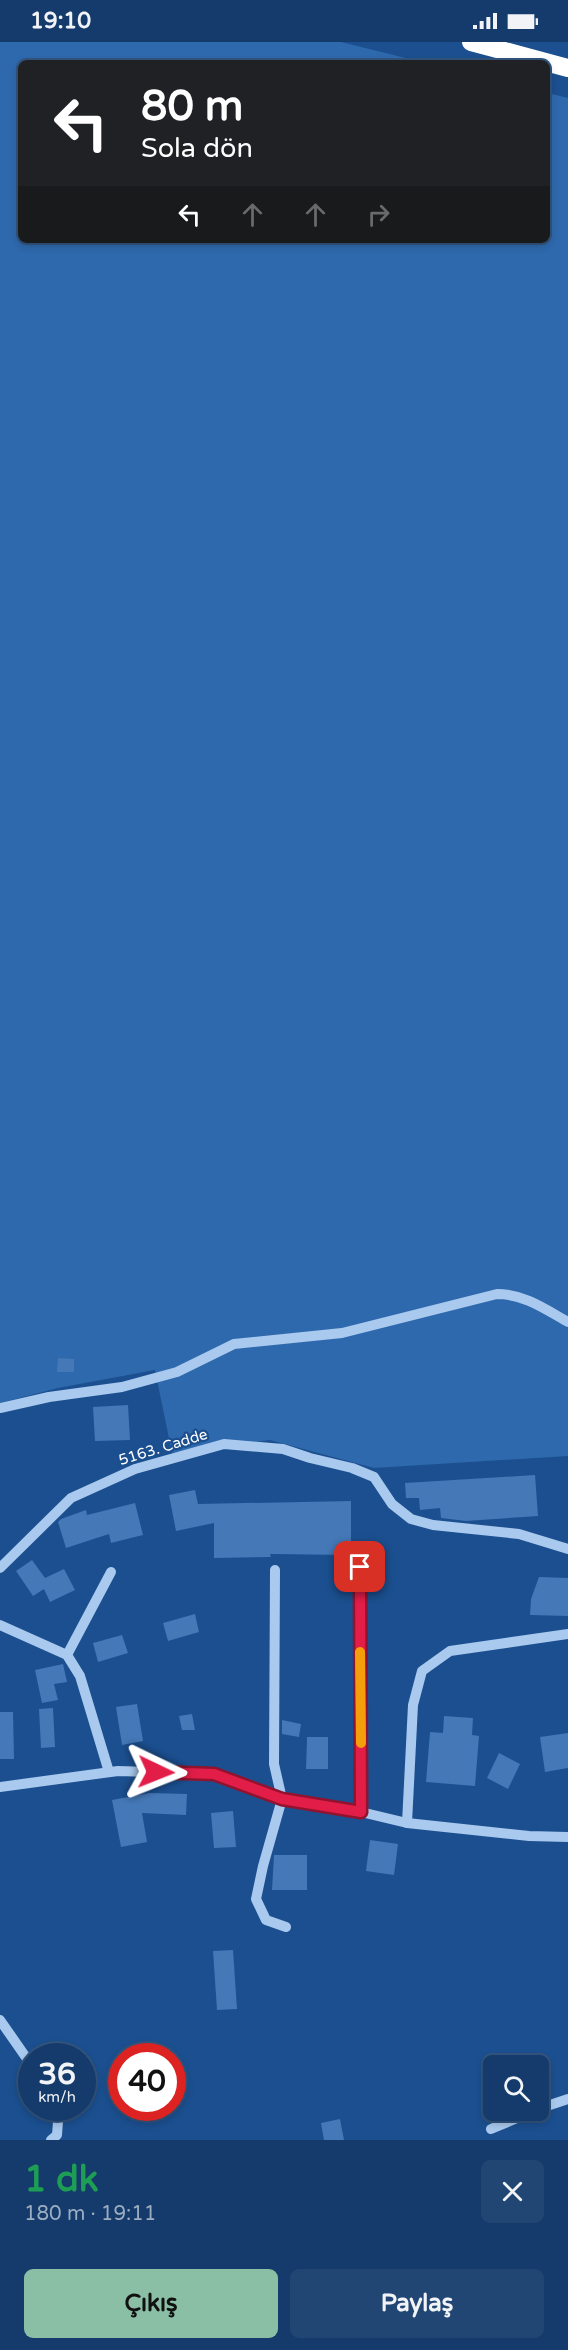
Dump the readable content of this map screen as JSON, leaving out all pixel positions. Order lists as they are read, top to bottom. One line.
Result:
{"streets":{"street":["5163. Cadde"]},"page":{"status":"19:10","turn":["80 m","Sola dön"],"speed":"36 km/h","limit":"40","heading":["1 dk","180 m · 19:11"],"buttons":["Çıkış","Paylaş"]}}
